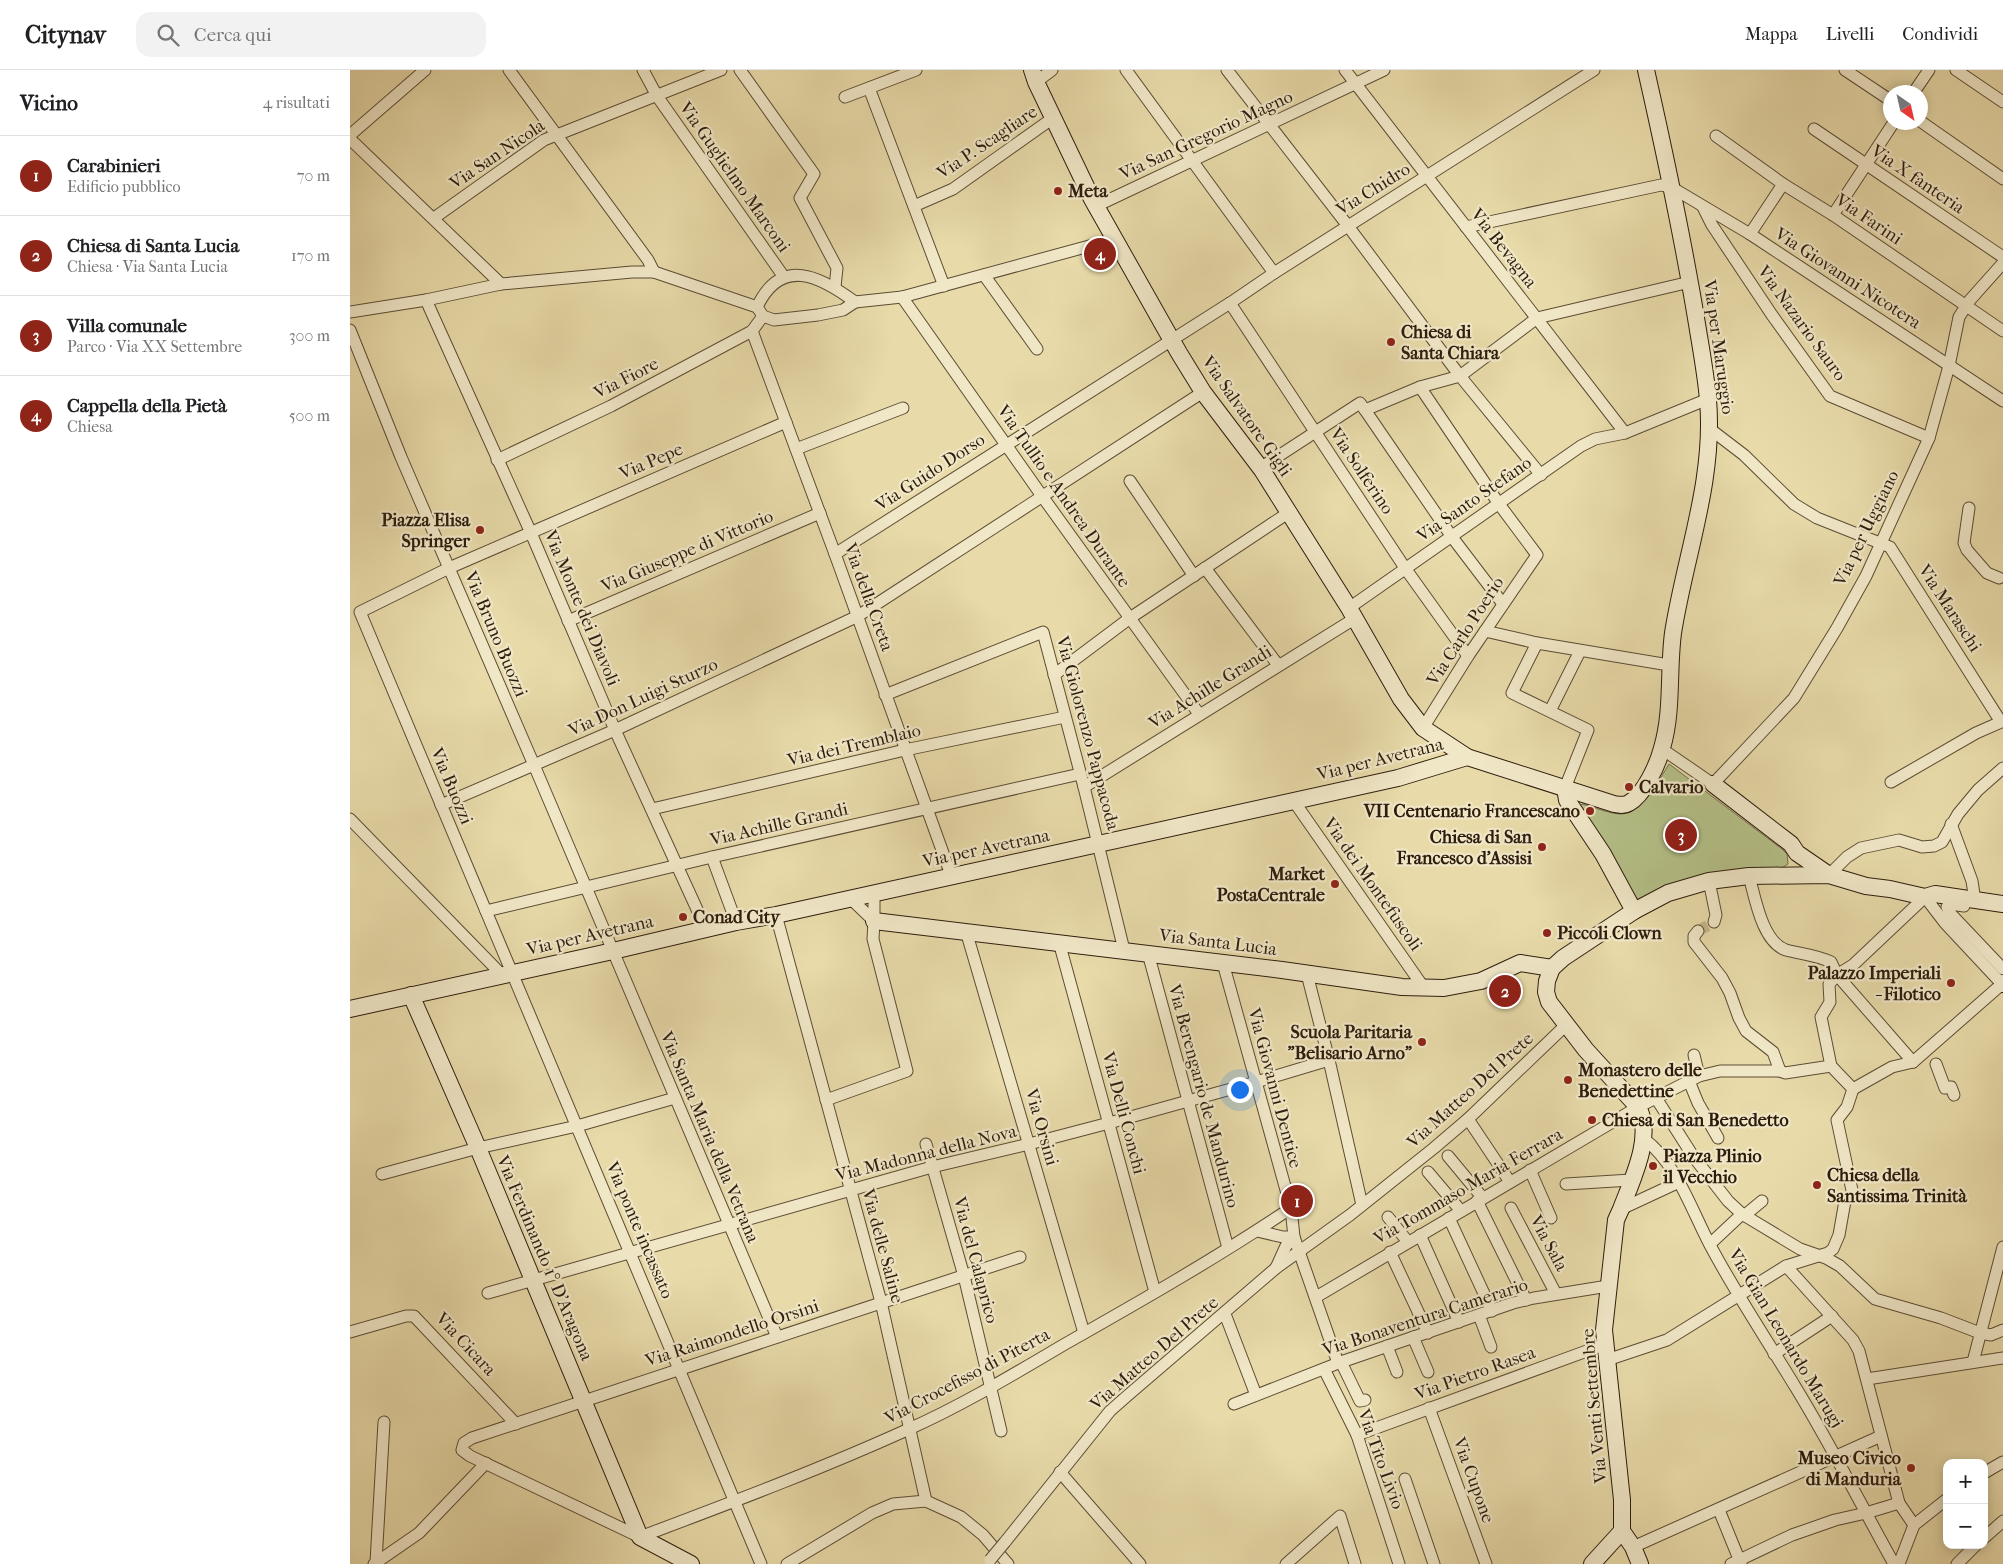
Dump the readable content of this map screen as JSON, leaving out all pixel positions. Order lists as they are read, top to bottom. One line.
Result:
{"streets":{"street":["Via San Gregorio Magno","Via P. Scagliare","Via San Nicola","Via Guglielmo Marconi","Via X fanteria","Via Chidro","Via Farini","Via Bevagna","Via Giovanni Nicotera","Via Nazario Sauro","Via per Maruggio","Via Fiore","Via Salvatore Gigli","Via Pepe","Via Solferino","Via Guido Dorso","Via Tullio e Andrea Durante","Via Santo Stefano","Via per Uggiano","Via Giuseppe di Vittorio","Via della Creta","Via Monte dei Diavoli","Via Maraschi","Via Carlo Poerio","Via Bruno Buozzi","Via Achille Grandi","Via Don Luigi Sturzo","Via Giolorenzo Pappacoda","Via dei Tremblaio","Via per Avetrana","Via Buozzi","Via dei Montefuscoli","Via Santa Lucia","Via Giovanni Dentice","Via Matteo Del Prete","Via Berengario de Mandurino","Via Delli Conchi","Via Orsini","Via Santa Maria della Vetrana","Via Madonna della Nova","Via Tommaso Maria Ferrara","Via ponte incassato","Via Sala","Via delle Saline","Via Ferdinando 1° D'Aragona","Via del Calaprico","Via Bonaventura Camerario","Via Raimondello Orsini","Via Gian Leonardo Marugj","Via Cicara","Via Pietro Rasea","Via Crocefisso di Piterta","Via Venti Settembre","Via Tito Livio","Via Cupone"]},"crossings":[["Via San Gregorio Magno","Via Bevagna"],["Via San Gregorio Magno","Via Salvatore Gigli"],["Via P. Scagliare","Via Salvatore Gigli"],["Via San Nicola","Via Guglielmo Marconi"],["Via Guglielmo Marconi","Via Fiore"],["Via Chidro","Via Bevagna"],["Via Chidro","Via Salvatore Gigli"],["Via Chidro","Via Solferino"],["Via Chidro","Via Guido Dorso"],["Via Farini","Via per Uggiano"],["Via Bevagna","Via Santo Stefano"],["Via Giovanni Nicotera","Via Nazario Sauro"],["Via Giovanni Nicotera","Via per Maruggio"],["Via Giovanni Nicotera","Via per Uggiano"],["Via Nazario Sauro","Via per Uggiano"],["Via per Maruggio","Via Santo Stefano"],["Via per Maruggio","Via per Avetrana"],["Via Fiore","Via della Creta"],["Via Fiore","Via Monte dei Diavoli"],["Via Salvatore Gigli","Via Guido Dorso"],["Via Salvatore Gigli","Via Santo Stefano"],["Via Salvatore Gigli","Via Carlo Poerio"],["Via Salvatore Gigli","Via Achille Grandi"],["Via Salvatore Gigli","Via Don Luigi Sturzo"],["Via Salvatore Gigli","Via per Avetrana"],["Via Pepe","Via della Creta"],["Via Pepe","Via Monte dei Diavoli"],["Via Pepe","Via Bruno Buozzi"],["Via Pepe","Via Buozzi"],["Via Solferino","Via Santo Stefano"],["Via Solferino","Via Carlo Poerio"],["Via Guido Dorso","Via Tullio e Andrea Durante"],["Via Guido Dorso","Via della Creta"],["Via Tullio e Andrea Durante","Via Achille Grandi"],["Via Tullio e Andrea Durante","Via Don Luigi Sturzo"],["Via Santo Stefano","Via Carlo Poerio"],["Via Santo Stefano","Via Achille Grandi"],["Via per Uggiano","Via Maraschi"],["Via Giuseppe di Vittorio","Via della Creta"],["Via Giuseppe di Vittorio","Via Monte dei Diavoli"],["Via della Creta","Via Achille Grandi"],["Via della Creta","Via Don Luigi Sturzo"],["Via della Creta","Via Giolorenzo Pappacoda"],["Via della Creta","Via dei Tremblaio"],["Via della Creta","Via per Avetrana"],["Via Monte dei Diavoli","Via Achille Grandi"],["Via Monte dei Diavoli","Via Don Luigi Sturzo"],["Via Monte dei Diavoli","Via dei Tremblaio"],["Via Monte dei Diavoli","Via per Avetrana"],["Via Bruno Buozzi","Via Achille Grandi"],["Via Bruno Buozzi","Via Don Luigi Sturzo"],["Via Bruno Buozzi","Via per Avetrana"],["Via Bruno Buozzi","Via Santa Maria della Vetrana"],["Via Achille Grandi","Via Giolorenzo Pappacoda"],["Via Achille Grandi","Via Buozzi"],["Via Don Luigi Sturzo","Via Buozzi"],["Via Giolorenzo Pappacoda","Via dei Tremblaio"],["Via Giolorenzo Pappacoda","Via per Avetrana"],["Via Giolorenzo Pappacoda","Via Santa Lucia"],["Via per Avetrana","Via Buozzi"],["Via per Avetrana","Via dei Montefuscoli"],["Via per Avetrana","Via Santa Maria della Vetrana"],["Via per Avetrana","Via ponte incassato"],["Via per Avetrana","Via delle Saline"],["Via per Avetrana","Via Ferdinando 1° D'Aragona"],["Via Buozzi","Via ponte incassato"],["Via dei Montefuscoli","Via Santa Lucia"],["Via Santa Lucia","Via Giovanni Dentice"],["Via Santa Lucia","Via Berengario de Mandurino"],["Via Santa Lucia","Via Delli Conchi"],["Via Santa Lucia","Via Orsini"],["Via Santa Lucia","Via Venti Settembre"],["Via Giovanni Dentice","Via Matteo Del Prete"],["Via Giovanni Dentice","Via Madonna della Nova"],["Via Giovanni Dentice","Via Tommaso Maria Ferrara"],["Via Giovanni Dentice","Via Bonaventura Camerario"],["Via Giovanni Dentice","Via Crocefisso di Piterta"],["Via Matteo Del Prete","Via Venti Settembre"],["Via Berengario de Mandurino","Via Madonna della Nova"],["Via Berengario de Mandurino","Via Crocefisso di Piterta"],["Via Delli Conchi","Via Madonna della Nova"],["Via Delli Conchi","Via Crocefisso di Piterta"],["Via Orsini","Via Madonna della Nova"],["Via Orsini","Via Crocefisso di Piterta"],["Via Santa Maria della Vetrana","Via Madonna della Nova"],["Via Santa Maria della Vetrana","Via Raimondello Orsini"],["Via Madonna della Nova","Via ponte incassato"],["Via Madonna della Nova","Via delle Saline"],["Via Madonna della Nova","Via Ferdinando 1° D'Aragona"],["Via Madonna della Nova","Via del Calaprico"],["Via Tommaso Maria Ferrara","Via Venti Settembre"],["Via ponte incassato","Via Raimondello Orsini"],["Via ponte incassato","Via Crocefisso di Piterta"],["Via Sala","Via Bonaventura Camerario"],["Via delle Saline","Via Raimondello Orsini"],["Via delle Saline","Via Crocefisso di Piterta"],["Via Ferdinando 1° D'Aragona","Via Raimondello Orsini"],["Via Ferdinando 1° D'Aragona","Via Crocefisso di Piterta"],["Via del Calaprico","Via Raimondello Orsini"],["Via del Calaprico","Via Crocefisso di Piterta"],["Via Bonaventura Camerario","Via Venti Settembre"],["Via Bonaventura Camerario","Via Tito Livio"],["Via Raimondello Orsini","Via Cicara"],["Via Gian Leonardo Marugj","Via Pietro Rasea"],["Via Pietro Rasea","Via Venti Settembre"],["Via Pietro Rasea","Via Tito Livio"],["Via Pietro Rasea","Via Cupone"]],"places":["Meta","Chiesa di Santa Chiara","Piazza Elisa Springer","Calvario","VII Centenario Francescano","Chiesa di San Francesco d'Assisi","Market PostaCentrale","Conad City","Piccoli Clown","Palazzo Imperiali - Filotico","Scuola Paritaria \"Belisario Arno\"","Monastero delle Benedettine","Chiesa di San Benedetto","Piazza Plinio il Vecchio","Chiesa della Santissima Trinità","Museo Civico di Manduria"],"north":"bottom right","page":{"header":"Citynav","search":"Cerca qui","nav":["Mappa","Livelli","Condividi"],"heading":["Vicino","4 risultati"],"list":[{"mark":"1","name":"Carabinieri","note":"Edificio pubblico","value":"70 m"},{"mark":"2","name":"Chiesa di Santa Lucia","note":"Chiesa · Via Santa Lucia","value":"170 m"},{"mark":"3","name":"Villa comunale","note":"Parco · Via XX Settembre","value":"300 m"},{"mark":"4","name":"Cappella della Pietà","note":"Chiesa","value":"500 m"}],"pins":["4","3","2","1"],"map_buttons":["+","−"]}}
